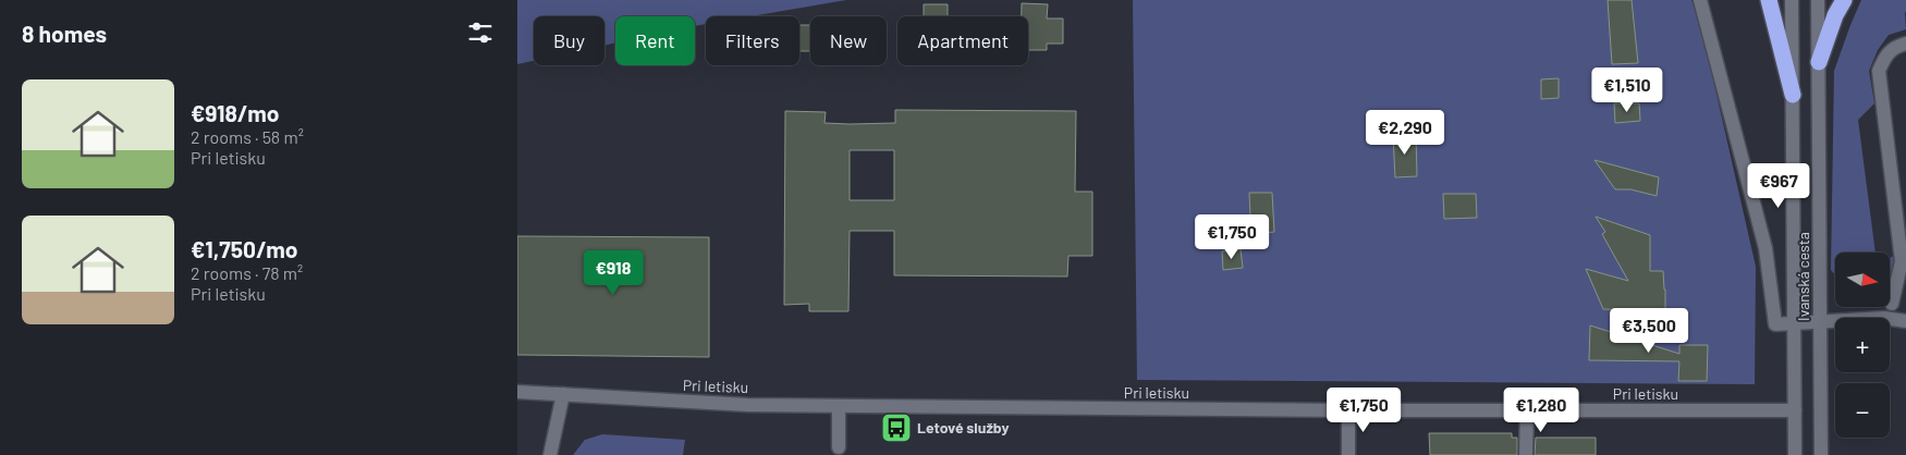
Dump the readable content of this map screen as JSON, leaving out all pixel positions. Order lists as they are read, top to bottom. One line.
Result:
{"streets":{"street":["Ivanská cesta","Pri letisku"]},"crossings":[["Ivanská cesta","Pri letisku"]],"places":{"bus stop":["Letové služby"]},"north":"right","page":{"heading":"8 homes","chip":["Buy","Rent","Filters","New","Apartment"],"list":[{"name":"€918/mo","note":"2 rooms · 58 m² · Pri letisku"},{"name":"€1,750/mo","note":"2 rooms · 78 m² · Pri letisku"}],"price":["€1,510","€2,290","€967","€1,750","€918","€3,500","€1,750","€1,280"],"map_buttons":["+","−"]}}
